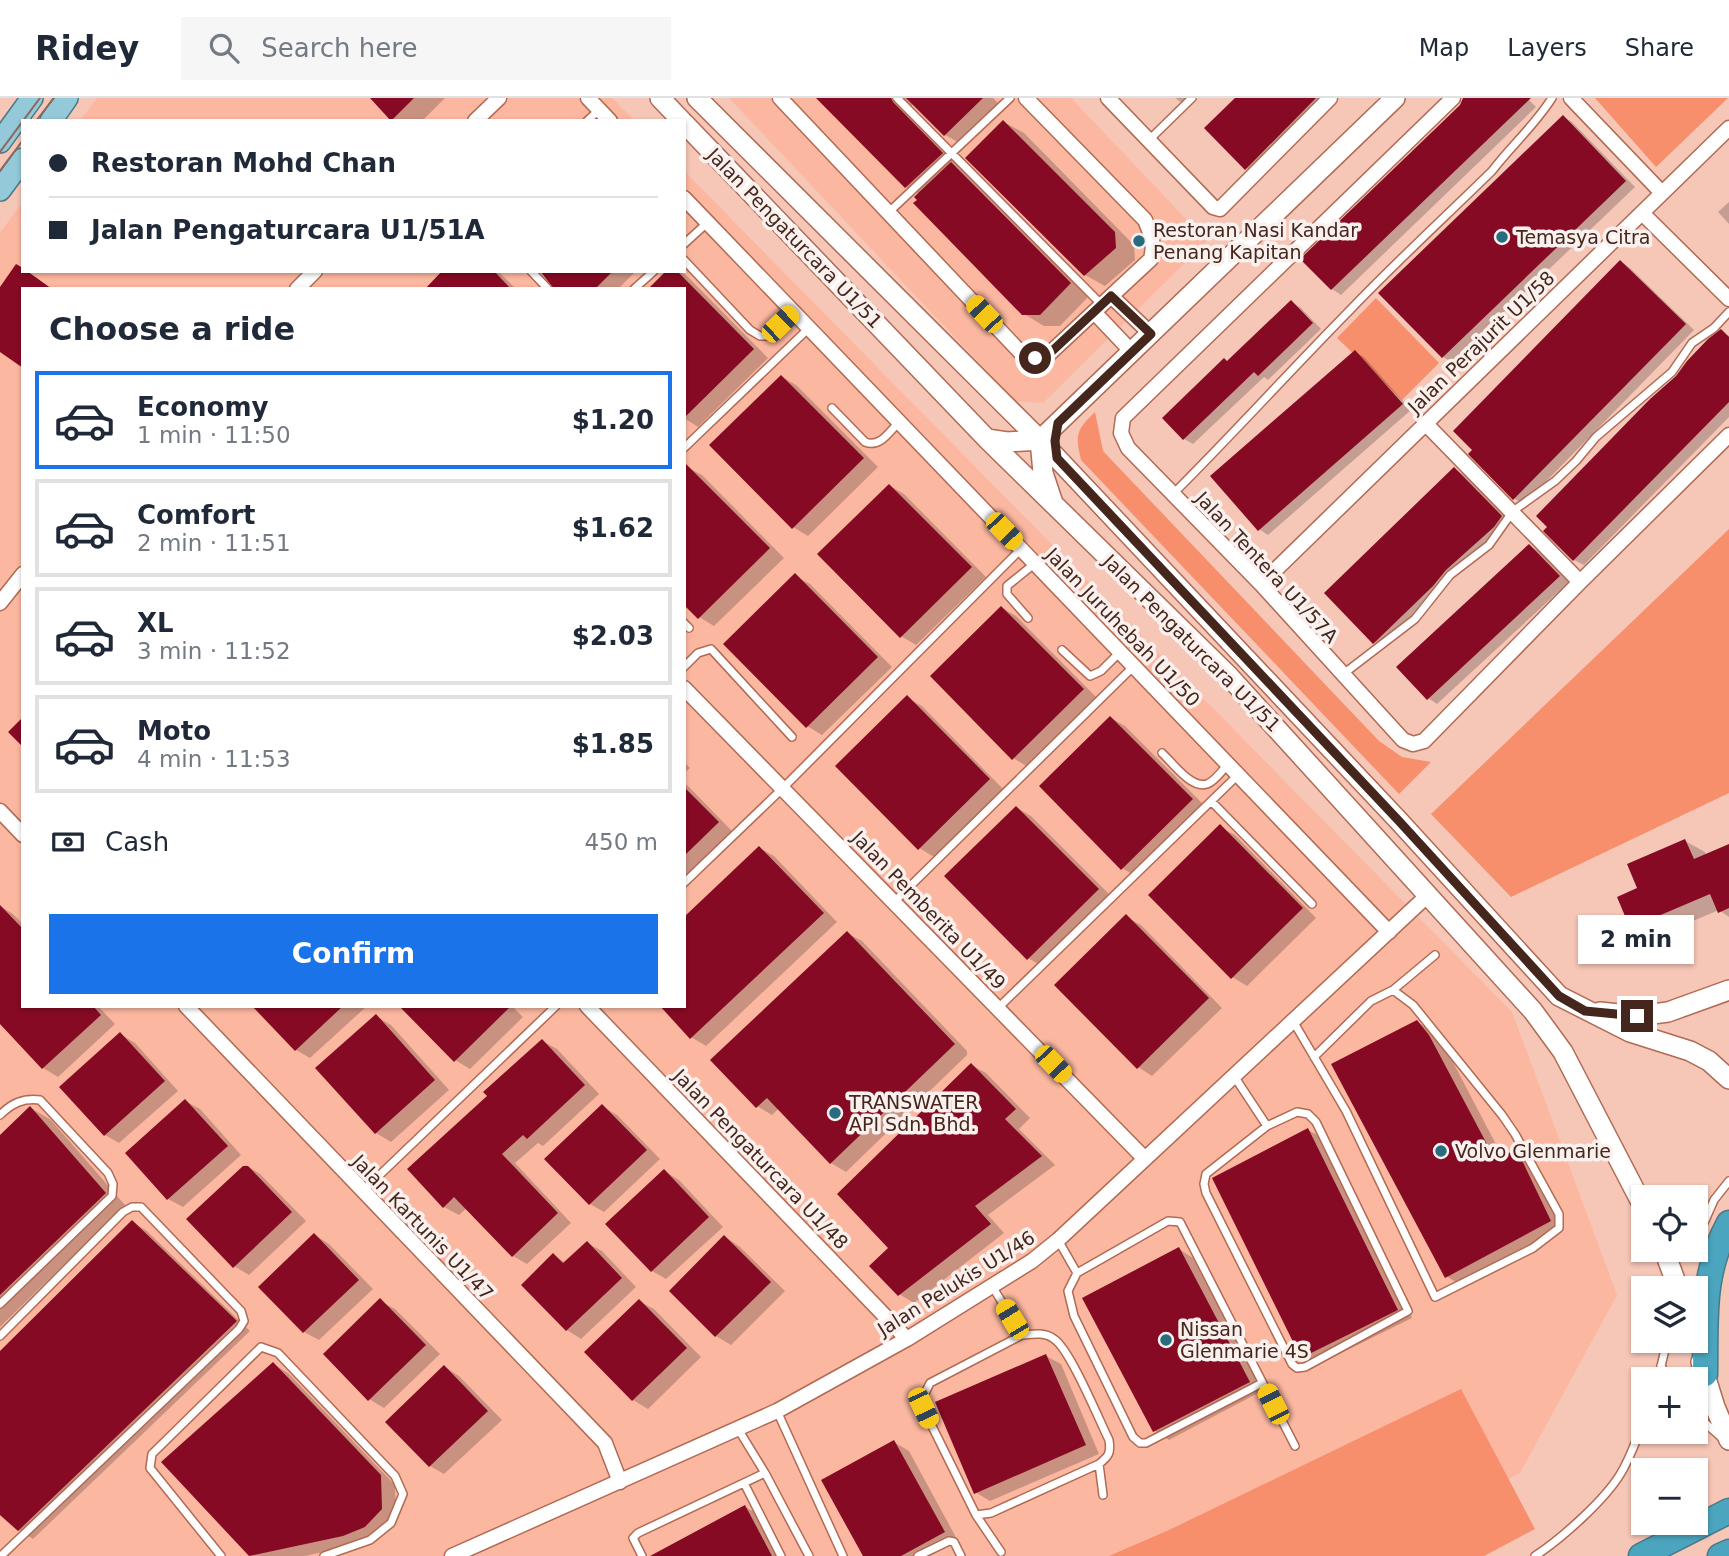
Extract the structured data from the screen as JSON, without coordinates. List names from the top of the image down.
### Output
{
  "streets": {
    "main road": ["Jalan Pengaturcara U1/51"],
    "street": [
      "Jalan Perajurit U1/58",
      "Jalan Tentera U1/57A",
      "Jalan Juruhebah U1/50",
      "Jalan Pemberita U1/49",
      "Jalan Pengaturcara U1/48",
      "Jalan Kartunis U1/47",
      "Jalan Pelukis U1/46"
    ]
  },
  "crossings": [
    ["Jalan Pengaturcara U1/51", "Jalan Pelukis U1/46"],
    ["Jalan Perajurit U1/58", "Jalan Tentera U1/57A"],
    ["Jalan Juruhebah U1/50", "Jalan Pelukis U1/46"],
    ["Jalan Pemberita U1/49", "Jalan Pelukis U1/46"],
    ["Jalan Pengaturcara U1/48", "Jalan Pelukis U1/46"],
    ["Jalan Kartunis U1/47", "Jalan Pelukis U1/46"]
  ],
  "places": [
    "Temasya Citra",
    "Restoran Nasi Kandar Penang Kapitan",
    "TRANSWATER API Sdn. Bhd.",
    "Volvo Glenmarie",
    "Nissan Glenmarie 4S"
  ],
  "page": {
    "header": "Ridey",
    "search": "Search here",
    "nav": ["Map", "Layers", "Share"],
    "banner": ["Restoran Mohd Chan", "Jalan Pengaturcara U1/51A"],
    "heading": "Choose a ride",
    "list": [
      {
        "name": "Economy",
        "note": "1 min · 11:50",
        "value": "$1.20"
      },
      {
        "name": "Comfort",
        "note": "2 min · 11:51",
        "value": "$1.62"
      },
      {
        "name": "XL",
        "note": "3 min · 11:52",
        "value": "$2.03"
      },
      {
        "name": "Moto",
        "note": "4 min · 11:53",
        "value": "$1.85"
      }
    ],
    "pay": ["Cash", "450 m"],
    "buttons": "Confirm",
    "bubble": "2 min",
    "map_buttons": ["+", "−"]
  }
}
